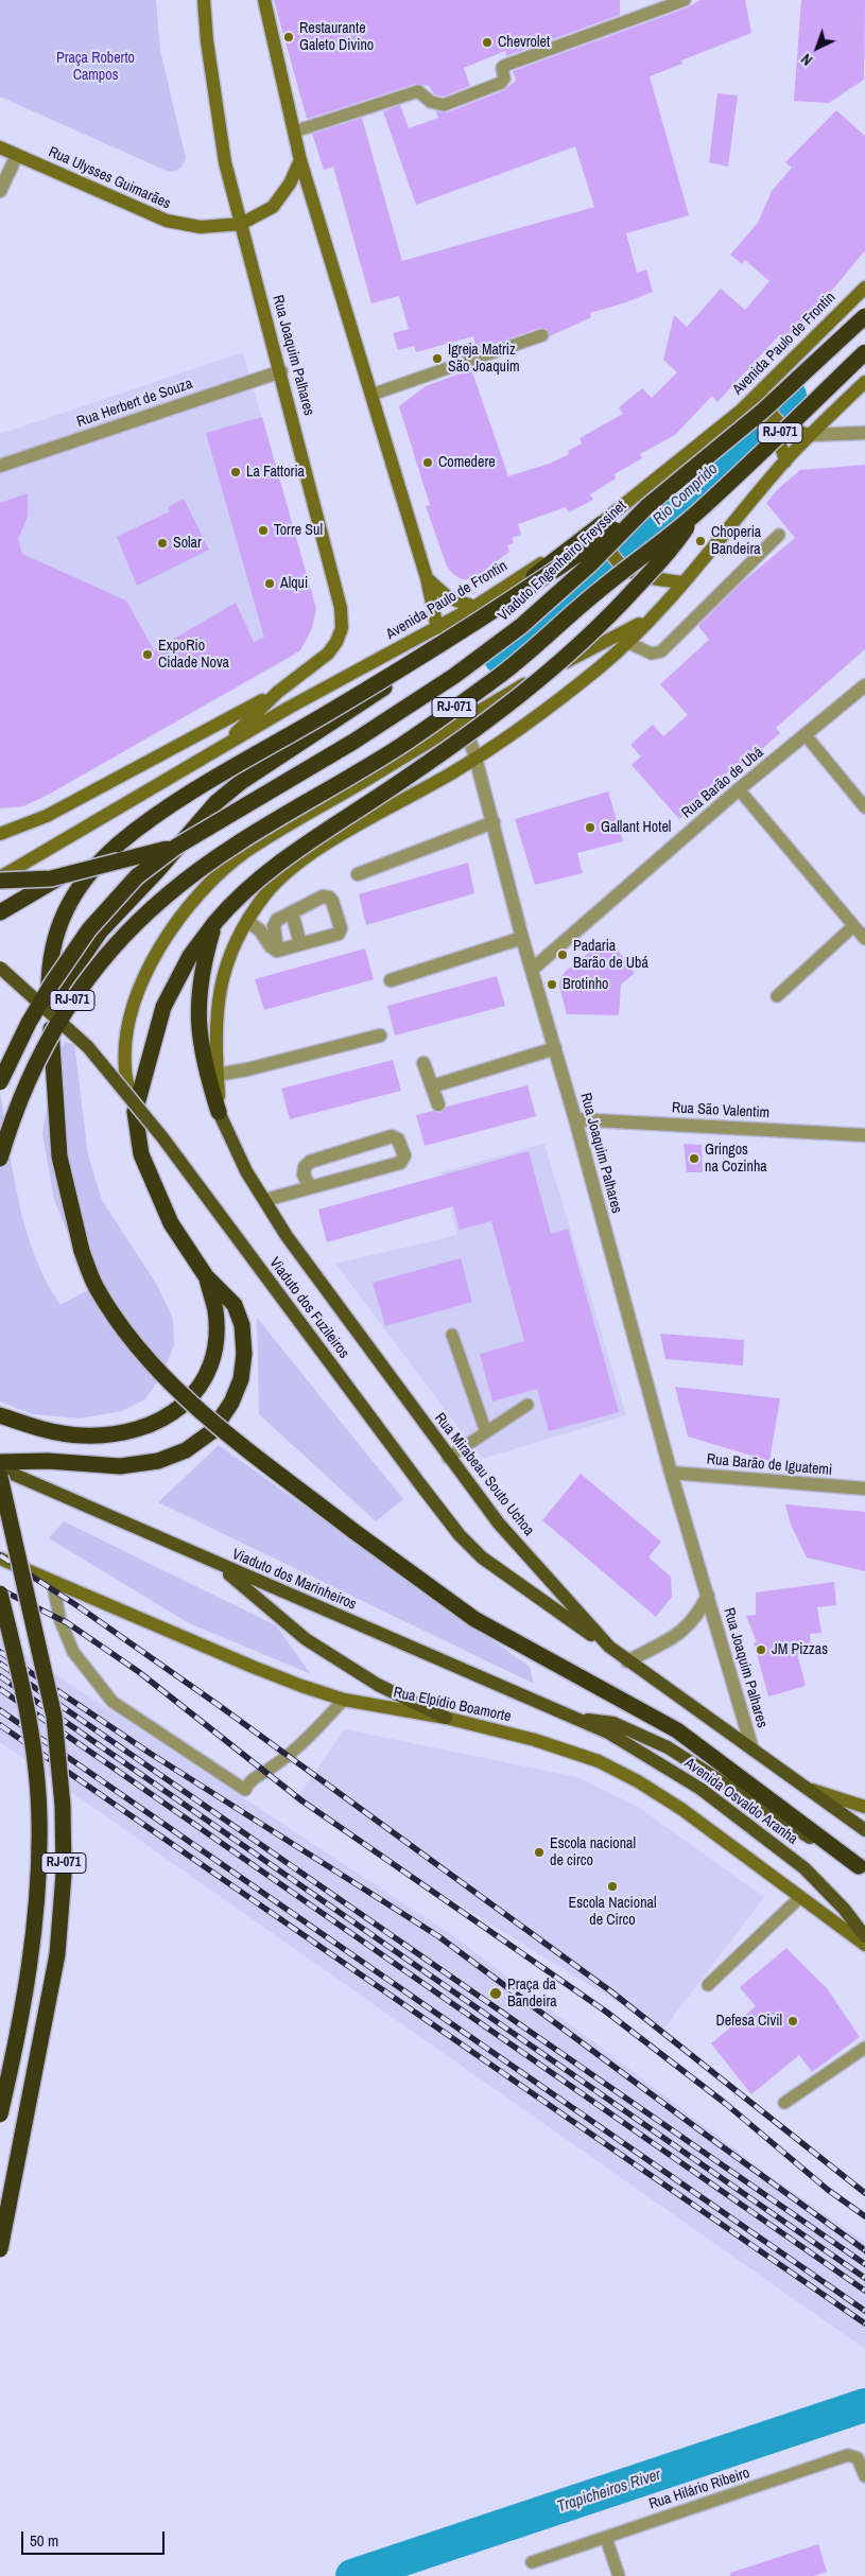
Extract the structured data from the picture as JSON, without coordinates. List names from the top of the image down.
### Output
{
  "streets": {
    "highway": ["RJ-071", "Viaduto Engenheiro Freyssinet"],
    "main road": [
      "Rua Ulysses Guimarães",
      "Avenida Paulo de Frontin",
      "Rua Joaquim Palhares",
      "Viaduto dos Fuzileiros",
      "Rua Mirabeau Souto Uchoa",
      "Viaduto dos Marinheiros",
      "Rua Elpídio Boamorte",
      "Avenida Osvaldo Aranha"
    ],
    "street": [
      "Rua Herbert de Souza",
      "Rua Barão de Ubá",
      "Rua São Valentim",
      "Rua Barão de Iguatemi"
    ],
    "lane": ["Rua Hilário Ribeiro"]
  },
  "crossings": [
    ["Rua Ulysses Guimarães", "Rua Joaquim Palhares"],
    ["Rua Joaquim Palhares", "Rua Herbert de Souza"],
    ["Rua Joaquim Palhares", "Rua Barão de Ubá"],
    ["Rua Joaquim Palhares", "Rua São Valentim"],
    ["Rua Joaquim Palhares", "Rua Barão de Iguatemi"],
    ["Rua Joaquim Palhares", "Rua Mirabeau Souto Uchoa"],
    ["RJ-071", "Viaduto Engenheiro Freyssinet"],
    ["Viaduto dos Fuzileiros", "Rua Mirabeau Souto Uchoa"],
    ["Viaduto dos Marinheiros", "Avenida Osvaldo Aranha"]
  ],
  "water": ["Rio Comprido", "Trapicheiros River"],
  "parks": ["Praça Roberto Campos"],
  "places": [
    "Restaurante Galeto Divino",
    "Chevrolet",
    "Igreja Matriz São Joaquim",
    "Comedere",
    "La Fattoria",
    "Torre Sul",
    "Choperia Bandeira",
    "Solar",
    "Alqui",
    "ExpoRio Cidade Nova",
    "Gallant Hotel",
    "Padaria Barão de Ubá",
    "Brotinho",
    "Gringos na Cozinha",
    "JM Pizzas",
    "Escola nacional de circo",
    "Escola Nacional de Circo",
    "Praça da Bandeira",
    "Defesa Civil"
  ],
  "scale_bar": "50 m",
  "north": "bottom left"
}
